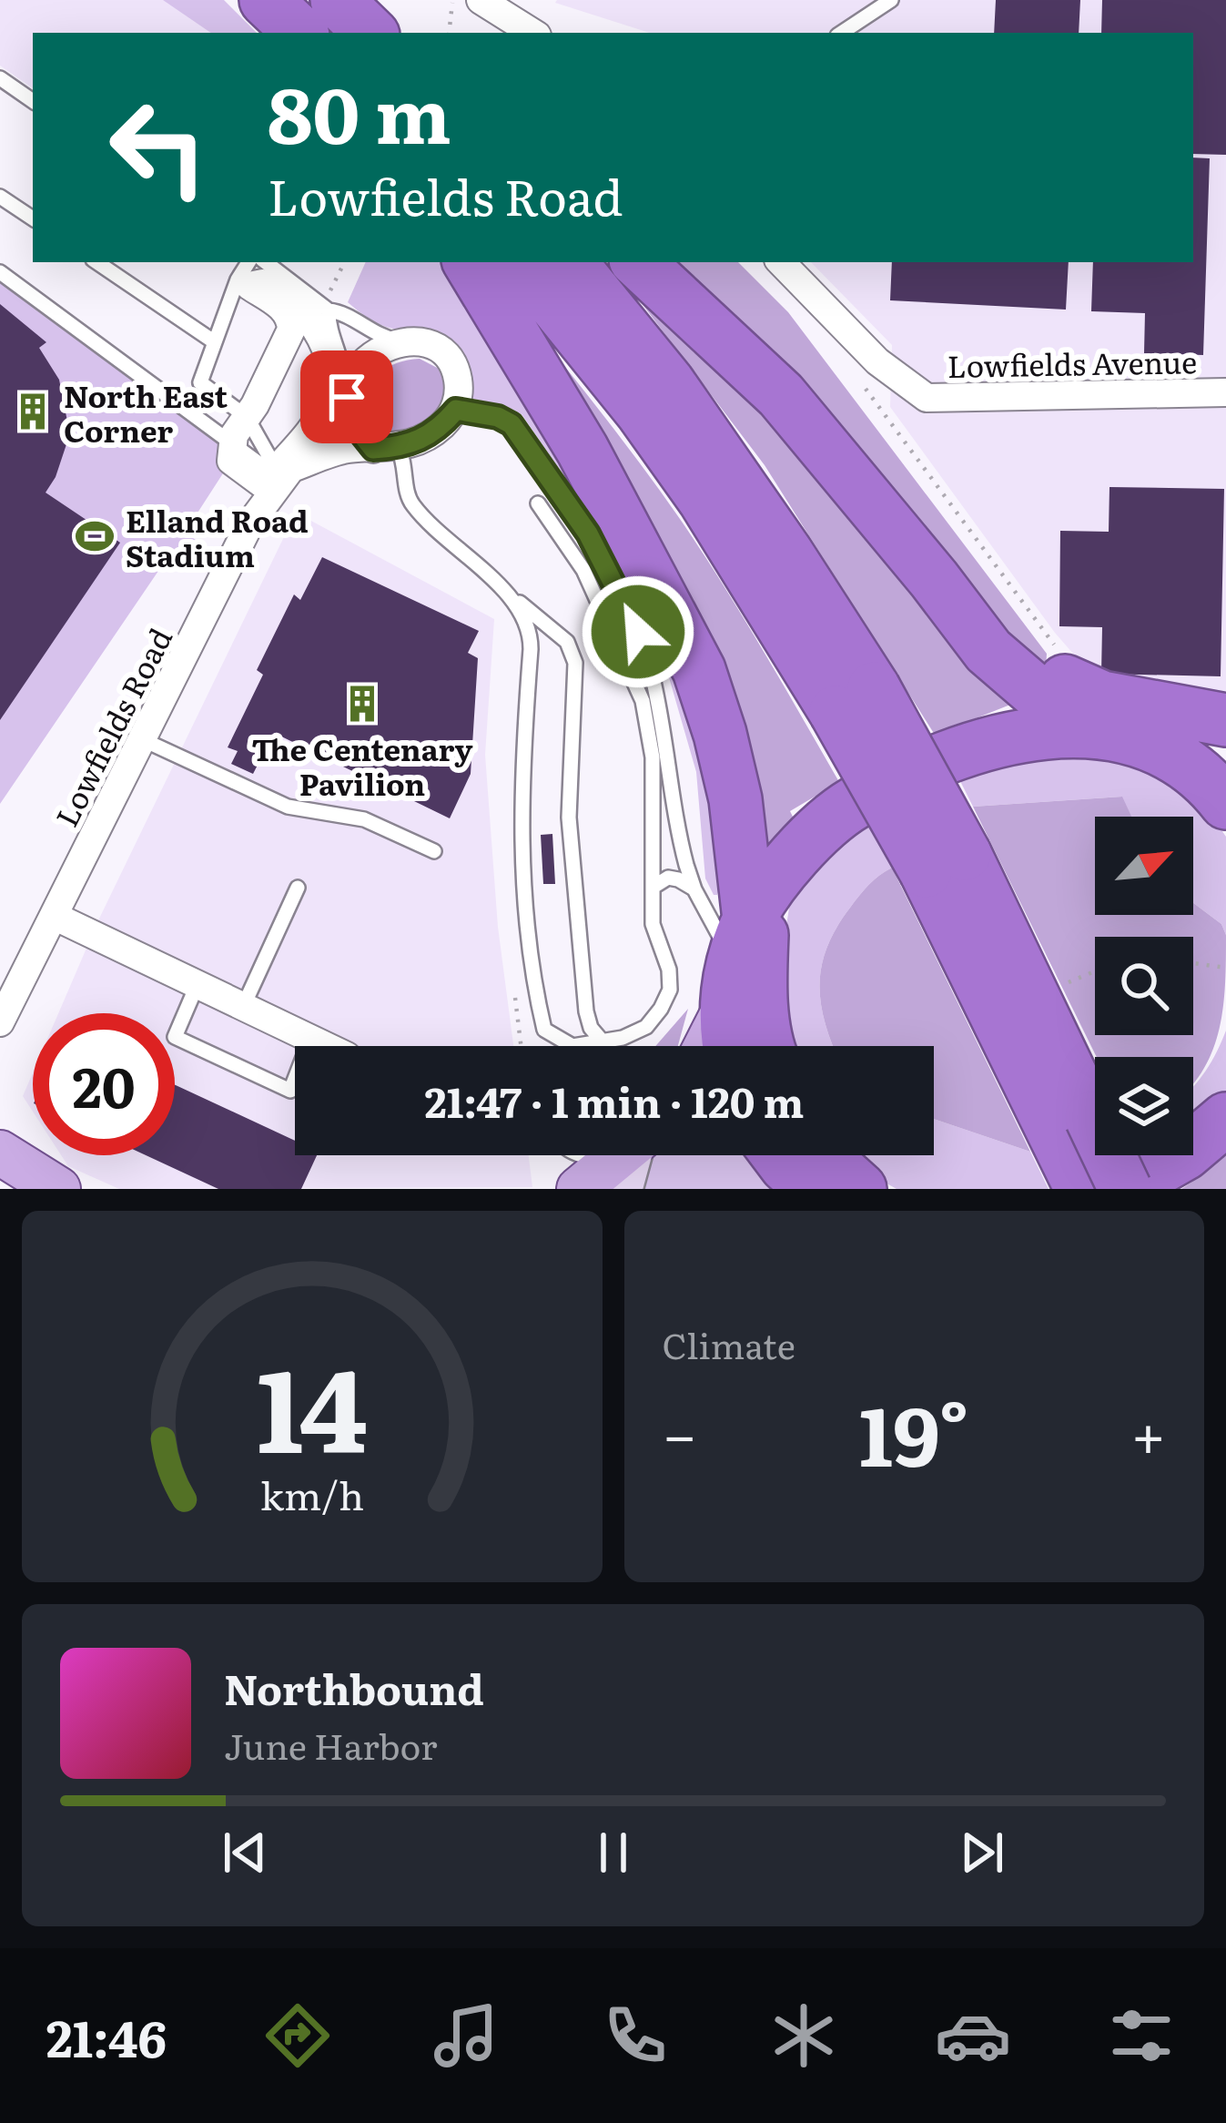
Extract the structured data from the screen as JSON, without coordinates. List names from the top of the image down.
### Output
{
  "streets": {
    "street": ["Lowfields Avenue", "Lowfields Road"]
  },
  "places": {
    "building": ["North East Corner", "The Centenary Pavilion"],
    "sports": ["Elland Road Stadium"]
  },
  "north": "top right",
  "page": {
    "turn": ["80 m", "Lowfields Road"],
    "limit": "20",
    "trip": "21:47 · 1 min · 120 m",
    "tile": "Climate",
    "heat": ["−", "19°", "+"],
    "song": ["Northbound", "June Harbor"],
    "tabs": "21:46",
    "gauge": ["14", "km/h"]
  }
}
